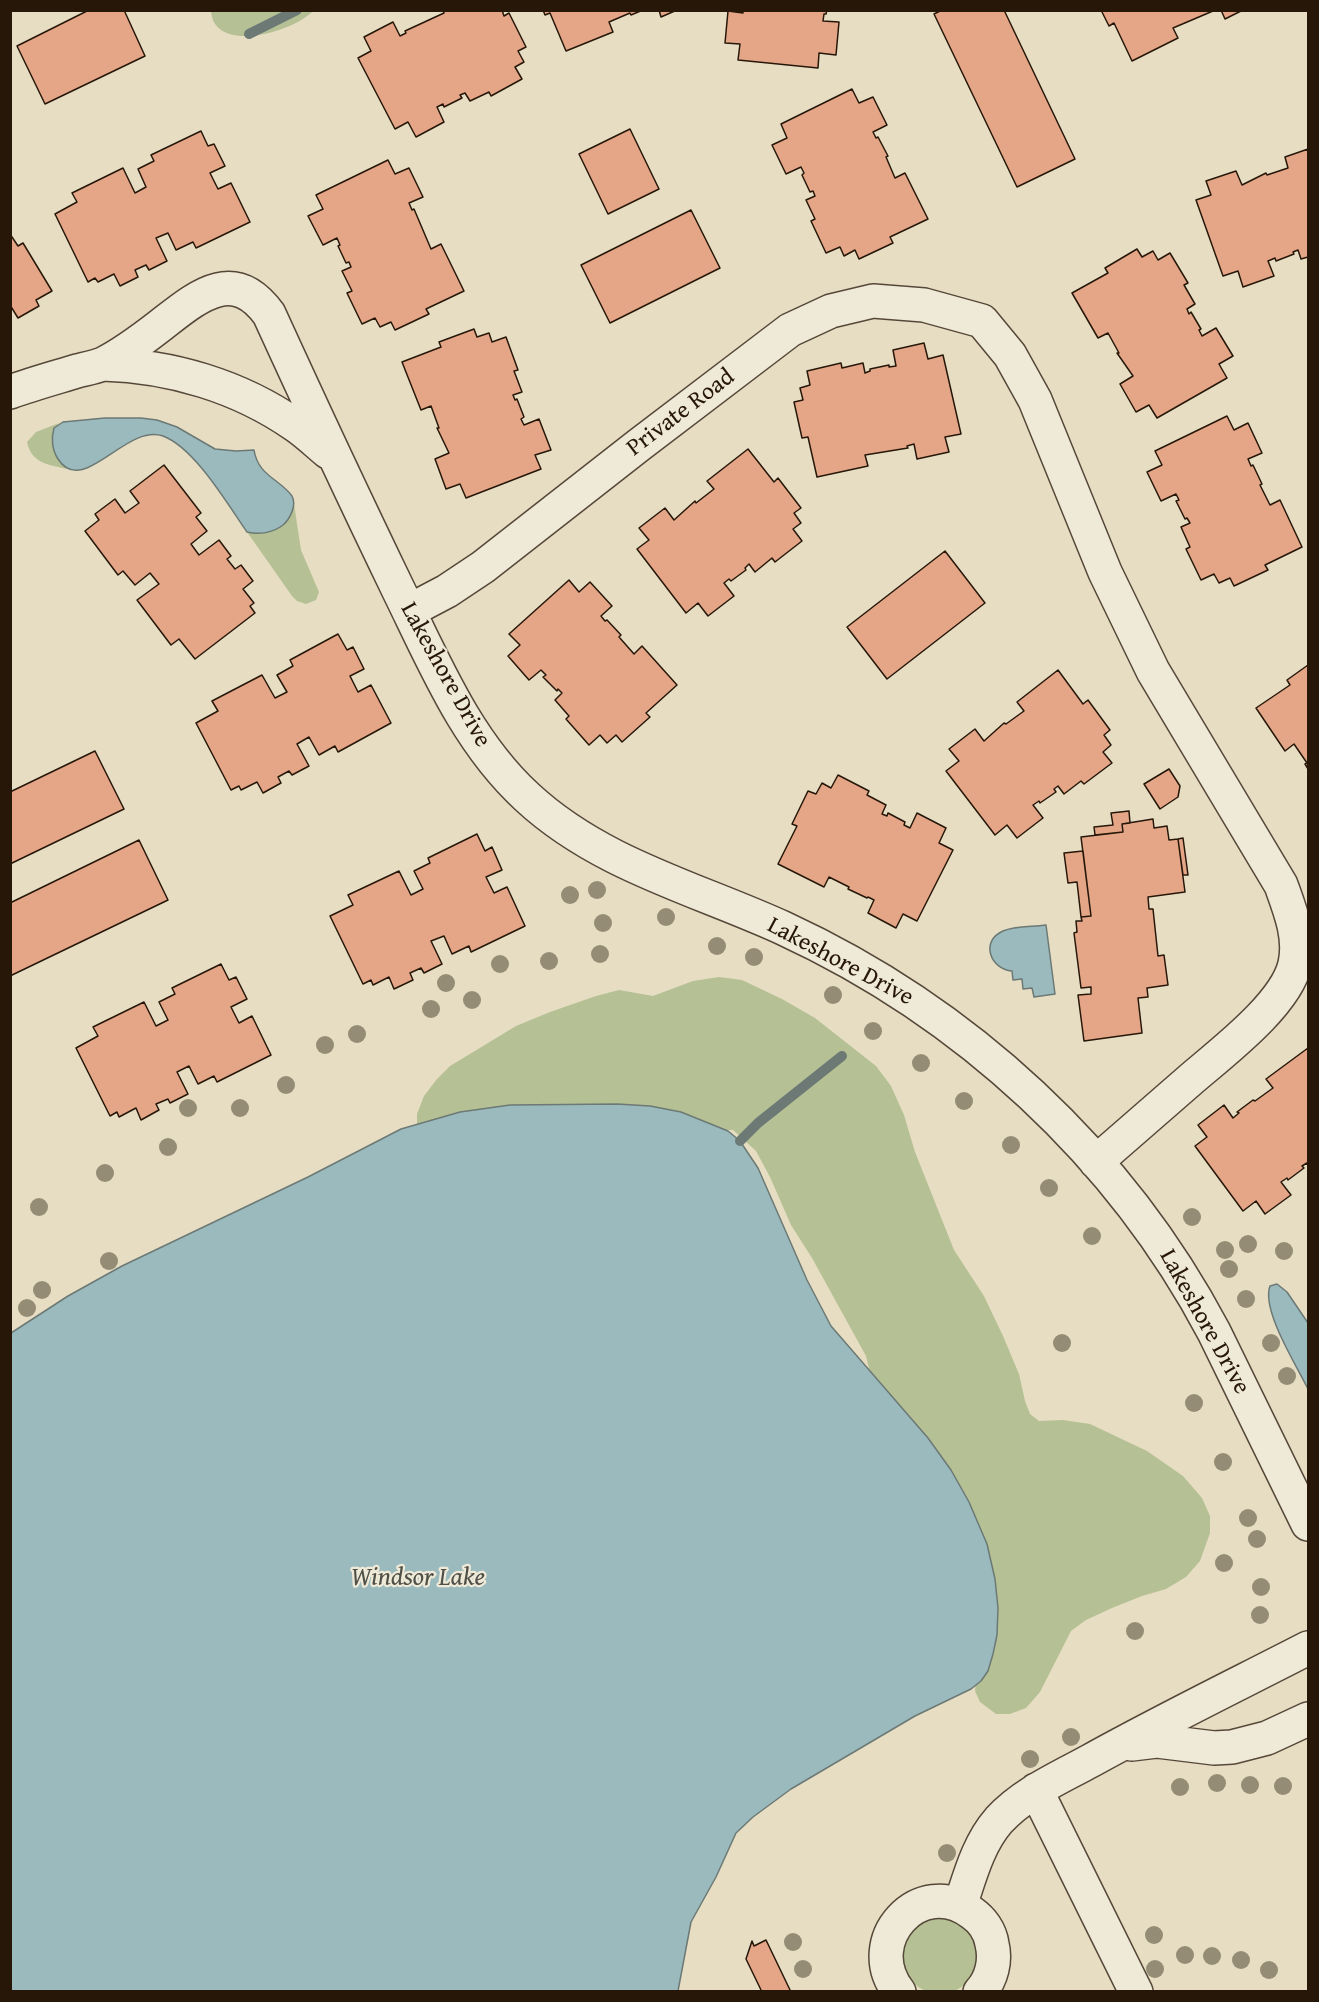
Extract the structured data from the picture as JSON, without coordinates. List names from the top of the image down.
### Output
{
  "streets": {
    "street": ["Private Road", "Lakeshore Drive"]
  },
  "crossings": [
    ["Private Road", "Lakeshore Drive"]
  ],
  "water": ["Windsor Lake"]
}
